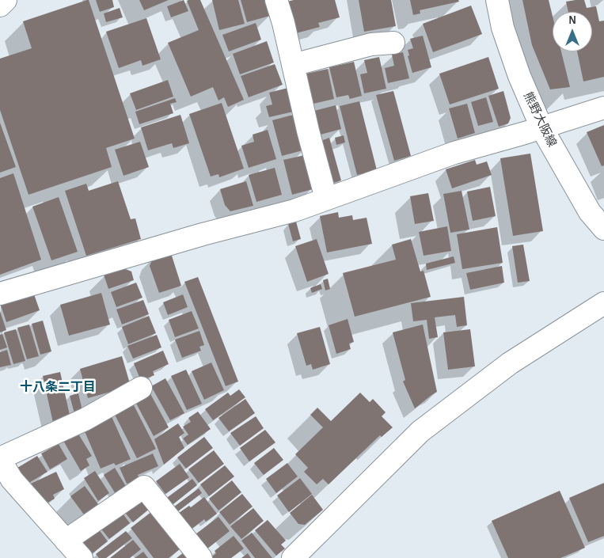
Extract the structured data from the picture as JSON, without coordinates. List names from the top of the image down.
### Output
{
  "streets": {
    "street": ["熊野大阪線"]
  },
  "districts": ["十八条二丁目"],
  "north": "top"
}
